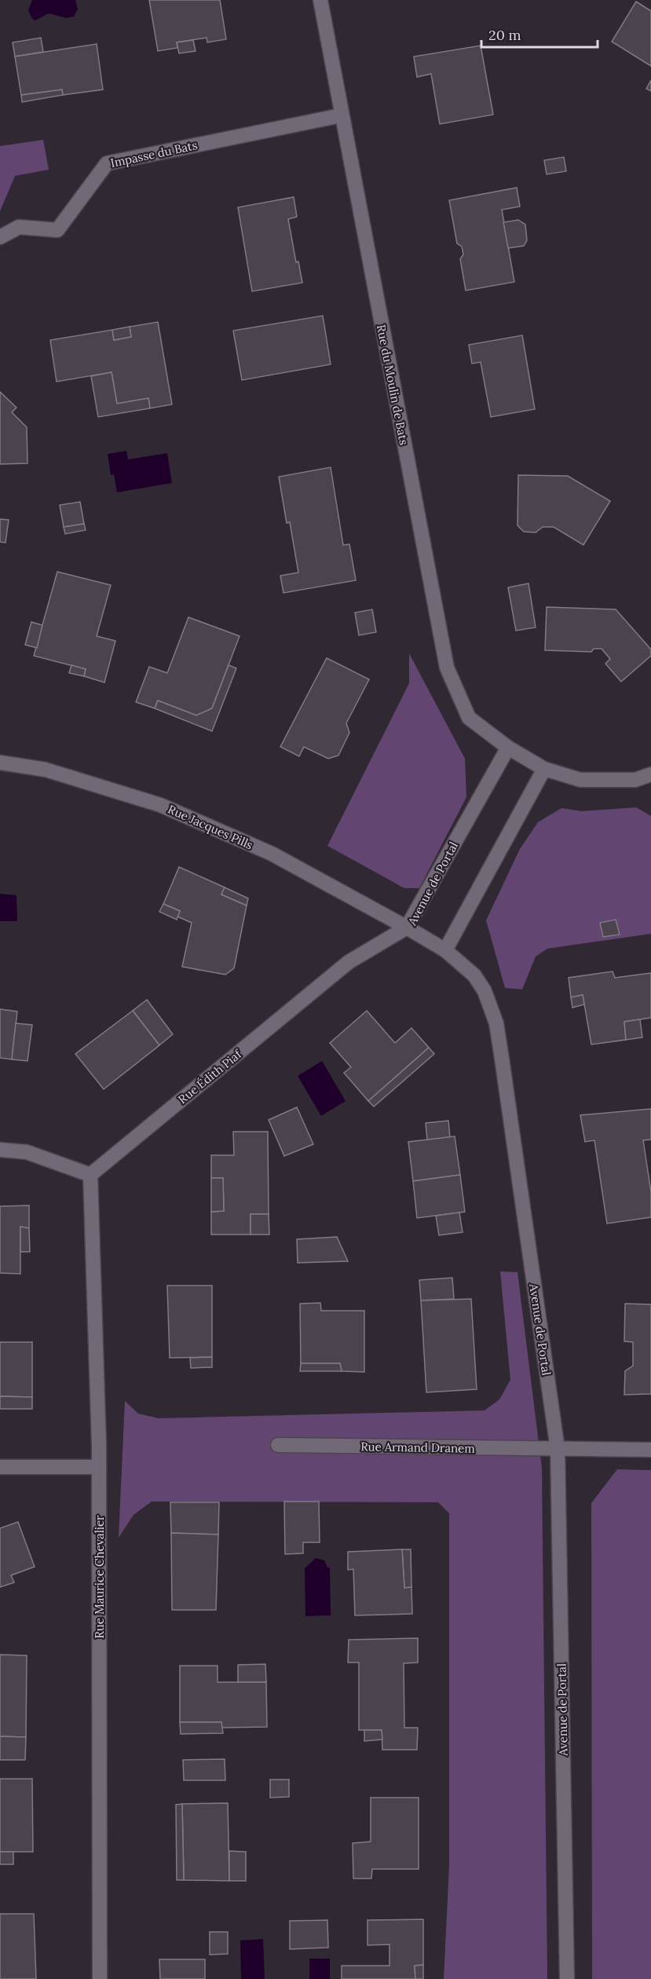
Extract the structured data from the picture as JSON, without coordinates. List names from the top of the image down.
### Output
{
  "streets": {
    "street": [
      "Impasse du Bats",
      "Rue du Moulin de Bats",
      "Rue Jacques Pills",
      "Avenue de Portal",
      "Rue Édith Piaf",
      "Rue Armand Dranem",
      "Rue Maurice Chevalier"
    ]
  },
  "crossings": [
    ["Impasse du Bats", "Rue du Moulin de Bats"],
    ["Rue du Moulin de Bats", "Avenue de Portal"],
    ["Rue Jacques Pills", "Avenue de Portal"],
    ["Rue Jacques Pills", "Rue Édith Piaf"],
    ["Avenue de Portal", "Rue Édith Piaf"],
    ["Avenue de Portal", "Rue Armand Dranem"],
    ["Rue Édith Piaf", "Rue Maurice Chevalier"]
  ],
  "scale_bar": "20 m"
}
